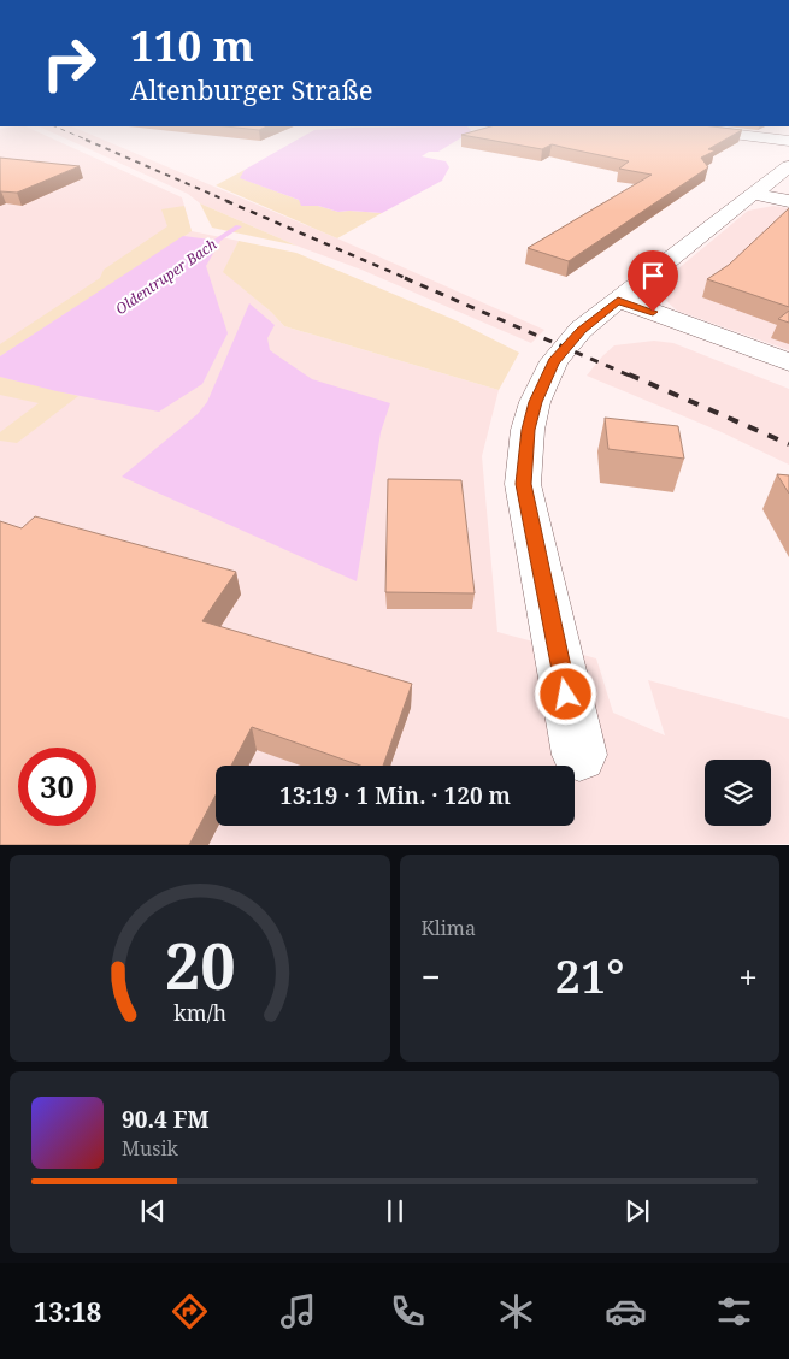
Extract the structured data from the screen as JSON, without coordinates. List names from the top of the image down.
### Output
{
  "water": ["Oldentruper Bach"],
  "page": {
    "turn": ["110 m", "Altenburger Straße"],
    "limit": "30",
    "trip": "13:19 · 1 Min. · 120 m",
    "tile": "Klima",
    "heat": ["−", "21°", "+"],
    "song": ["90.4 FM", "Musik"],
    "tabs": "13:18",
    "gauge": ["20", "km/h"]
  }
}
